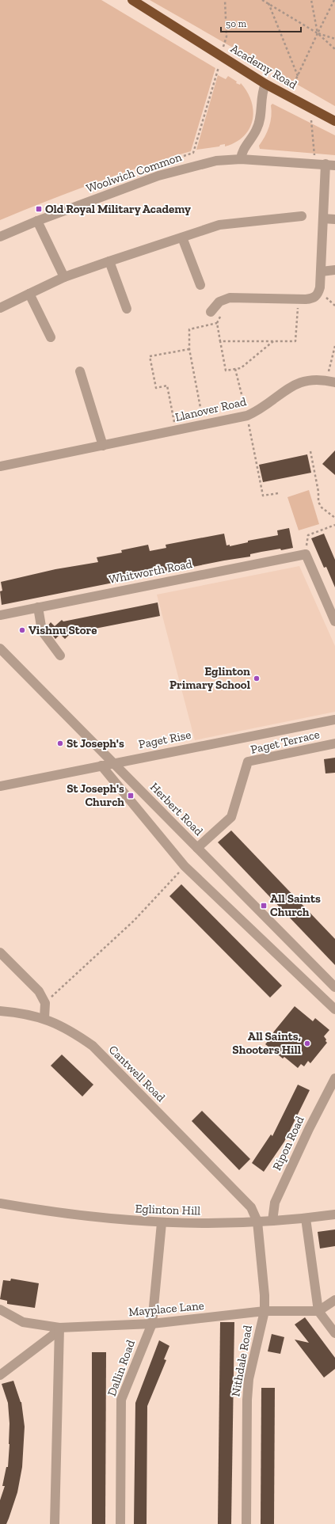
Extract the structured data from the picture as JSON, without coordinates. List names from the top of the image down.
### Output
{
  "streets": {
    "highway": ["Academy Road"],
    "street": [
      "Woolwich Common",
      "Llanover Road",
      "Whitworth Road",
      "Paget Rise",
      "Paget Terrace",
      "Herbert Road",
      "Cantwell Road",
      "Ripon Road",
      "Eglinton Hill",
      "Mayplace Lane",
      "Nithdale Road",
      "Dallin Road"
    ]
  },
  "crossings": [
    ["Paget Rise", "Herbert Road"],
    ["Paget Terrace", "Herbert Road"],
    ["Cantwell Road", "Eglinton Hill"],
    ["Cantwell Road", "Nithdale Road"],
    ["Ripon Road", "Eglinton Hill"],
    ["Eglinton Hill", "Nithdale Road"],
    ["Eglinton Hill", "Dallin Road"],
    ["Mayplace Lane", "Nithdale Road"],
    ["Mayplace Lane", "Dallin Road"]
  ],
  "places": {
    "transit": ["Old Royal Military Academy", "St Joseph's Church", "All Saints Church"],
    "other": [
      "Vishnu Store",
      "Eglinton Primary School",
      "St Joseph's",
      "All Saints, Shooters Hill"
    ]
  },
  "scale_bar": "50 m"
}
